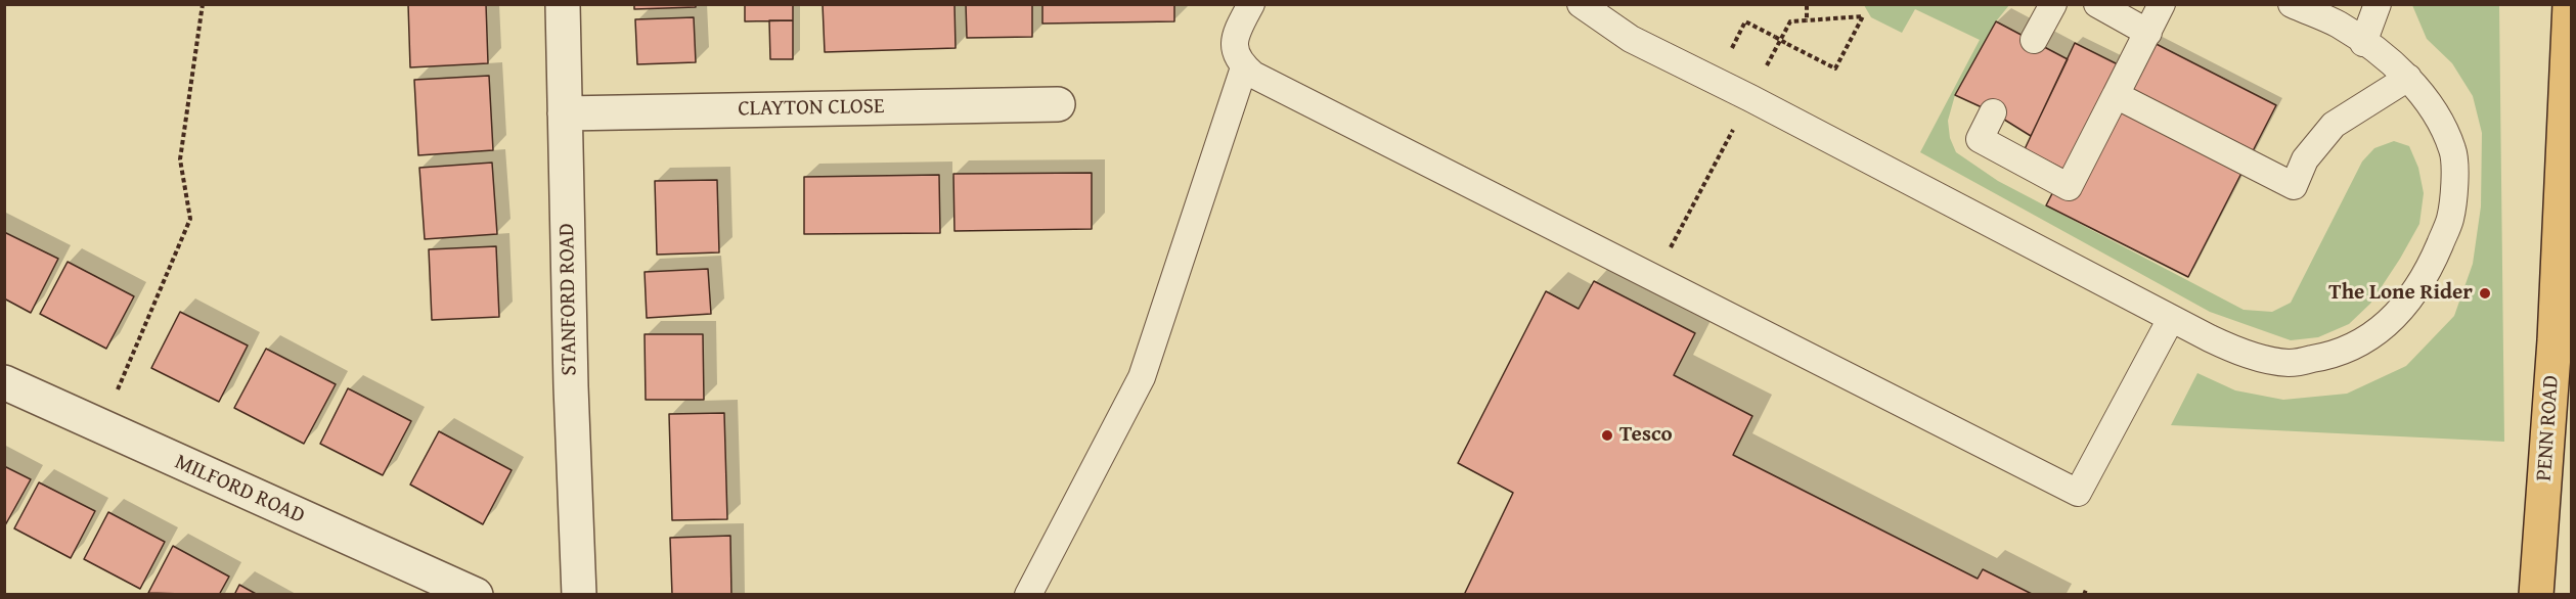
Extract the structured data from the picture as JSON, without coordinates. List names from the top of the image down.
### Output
{
  "streets": {
    "highway": ["PENN ROAD"],
    "street": ["CLAYTON CLOSE", "STANFORD ROAD", "MILFORD ROAD"]
  },
  "crossings": [
    ["CLAYTON CLOSE", "STANFORD ROAD"]
  ],
  "places": ["The Lone Rider", "Tesco"]
}
